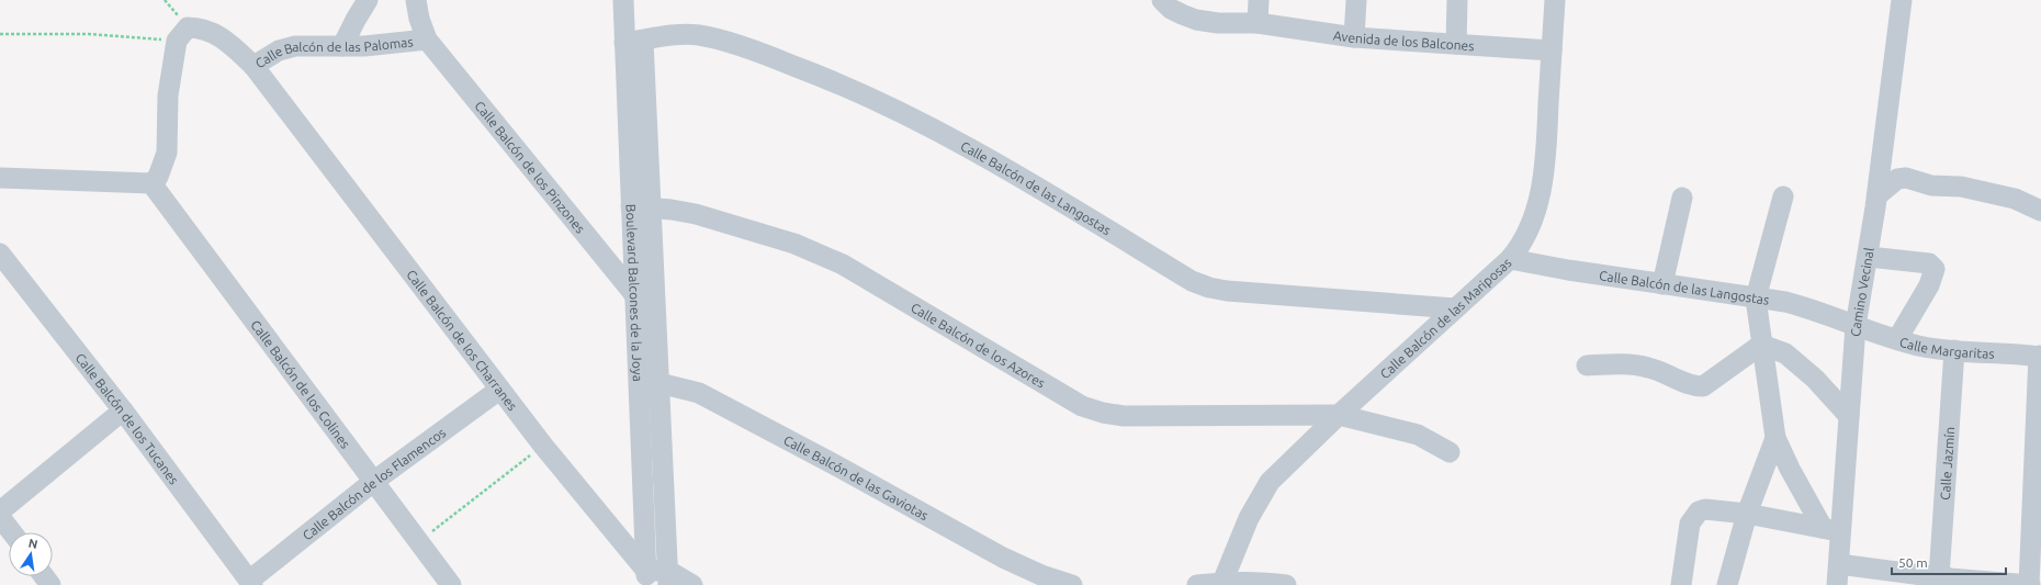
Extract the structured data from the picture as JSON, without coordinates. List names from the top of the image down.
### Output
{
  "streets": {
    "street": [
      "Avenida de los Balcones",
      "Calle Balcón de las Palomas",
      "Calle Balcón de los Pinzones",
      "Calle Balcón de las Langostas",
      "Camino Vecinal",
      "Boulevard Balcones de la Joya",
      "Calle Balcón de las Mariposas",
      "Calle Balcón de los Charranes",
      "Calle Balcón de los Azores",
      "Calle Margaritas",
      "Calle Balcón de los Colines",
      "Calle Balcón de los Tucanes",
      "Calle Jazmín",
      "Calle Balcón de las Gaviotas",
      "Calle Balcón de los Flamencos"
    ]
  },
  "crossings": [
    ["Avenida de los Balcones", "Calle Balcón de las Mariposas"],
    ["Calle Balcón de las Palomas", "Calle Balcón de los Pinzones"],
    ["Calle Balcón de las Palomas", "Calle Balcón de los Charranes"],
    ["Calle Balcón de los Pinzones", "Boulevard Balcones de la Joya"],
    ["Calle Balcón de las Langostas", "Camino Vecinal"],
    ["Calle Balcón de las Langostas", "Boulevard Balcones de la Joya"],
    ["Calle Balcón de las Langostas", "Calle Balcón de las Mariposas"],
    ["Calle Balcón de las Langostas", "Calle Margaritas"],
    ["Camino Vecinal", "Calle Margaritas"],
    ["Boulevard Balcones de la Joya", "Calle Balcón de los Charranes"],
    ["Boulevard Balcones de la Joya", "Calle Balcón de los Azores"],
    ["Boulevard Balcones de la Joya", "Calle Balcón de las Gaviotas"],
    ["Calle Balcón de las Mariposas", "Calle Balcón de los Azores"],
    ["Calle Balcón de los Charranes", "Calle Balcón de los Flamencos"],
    ["Calle Margaritas", "Calle Jazmín"],
    ["Calle Balcón de los Colines", "Calle Balcón de los Flamencos"],
    ["Calle Balcón de los Tucanes", "Calle Balcón de los Flamencos"]
  ],
  "scale_bar": "50 m",
  "north": "top"
}
